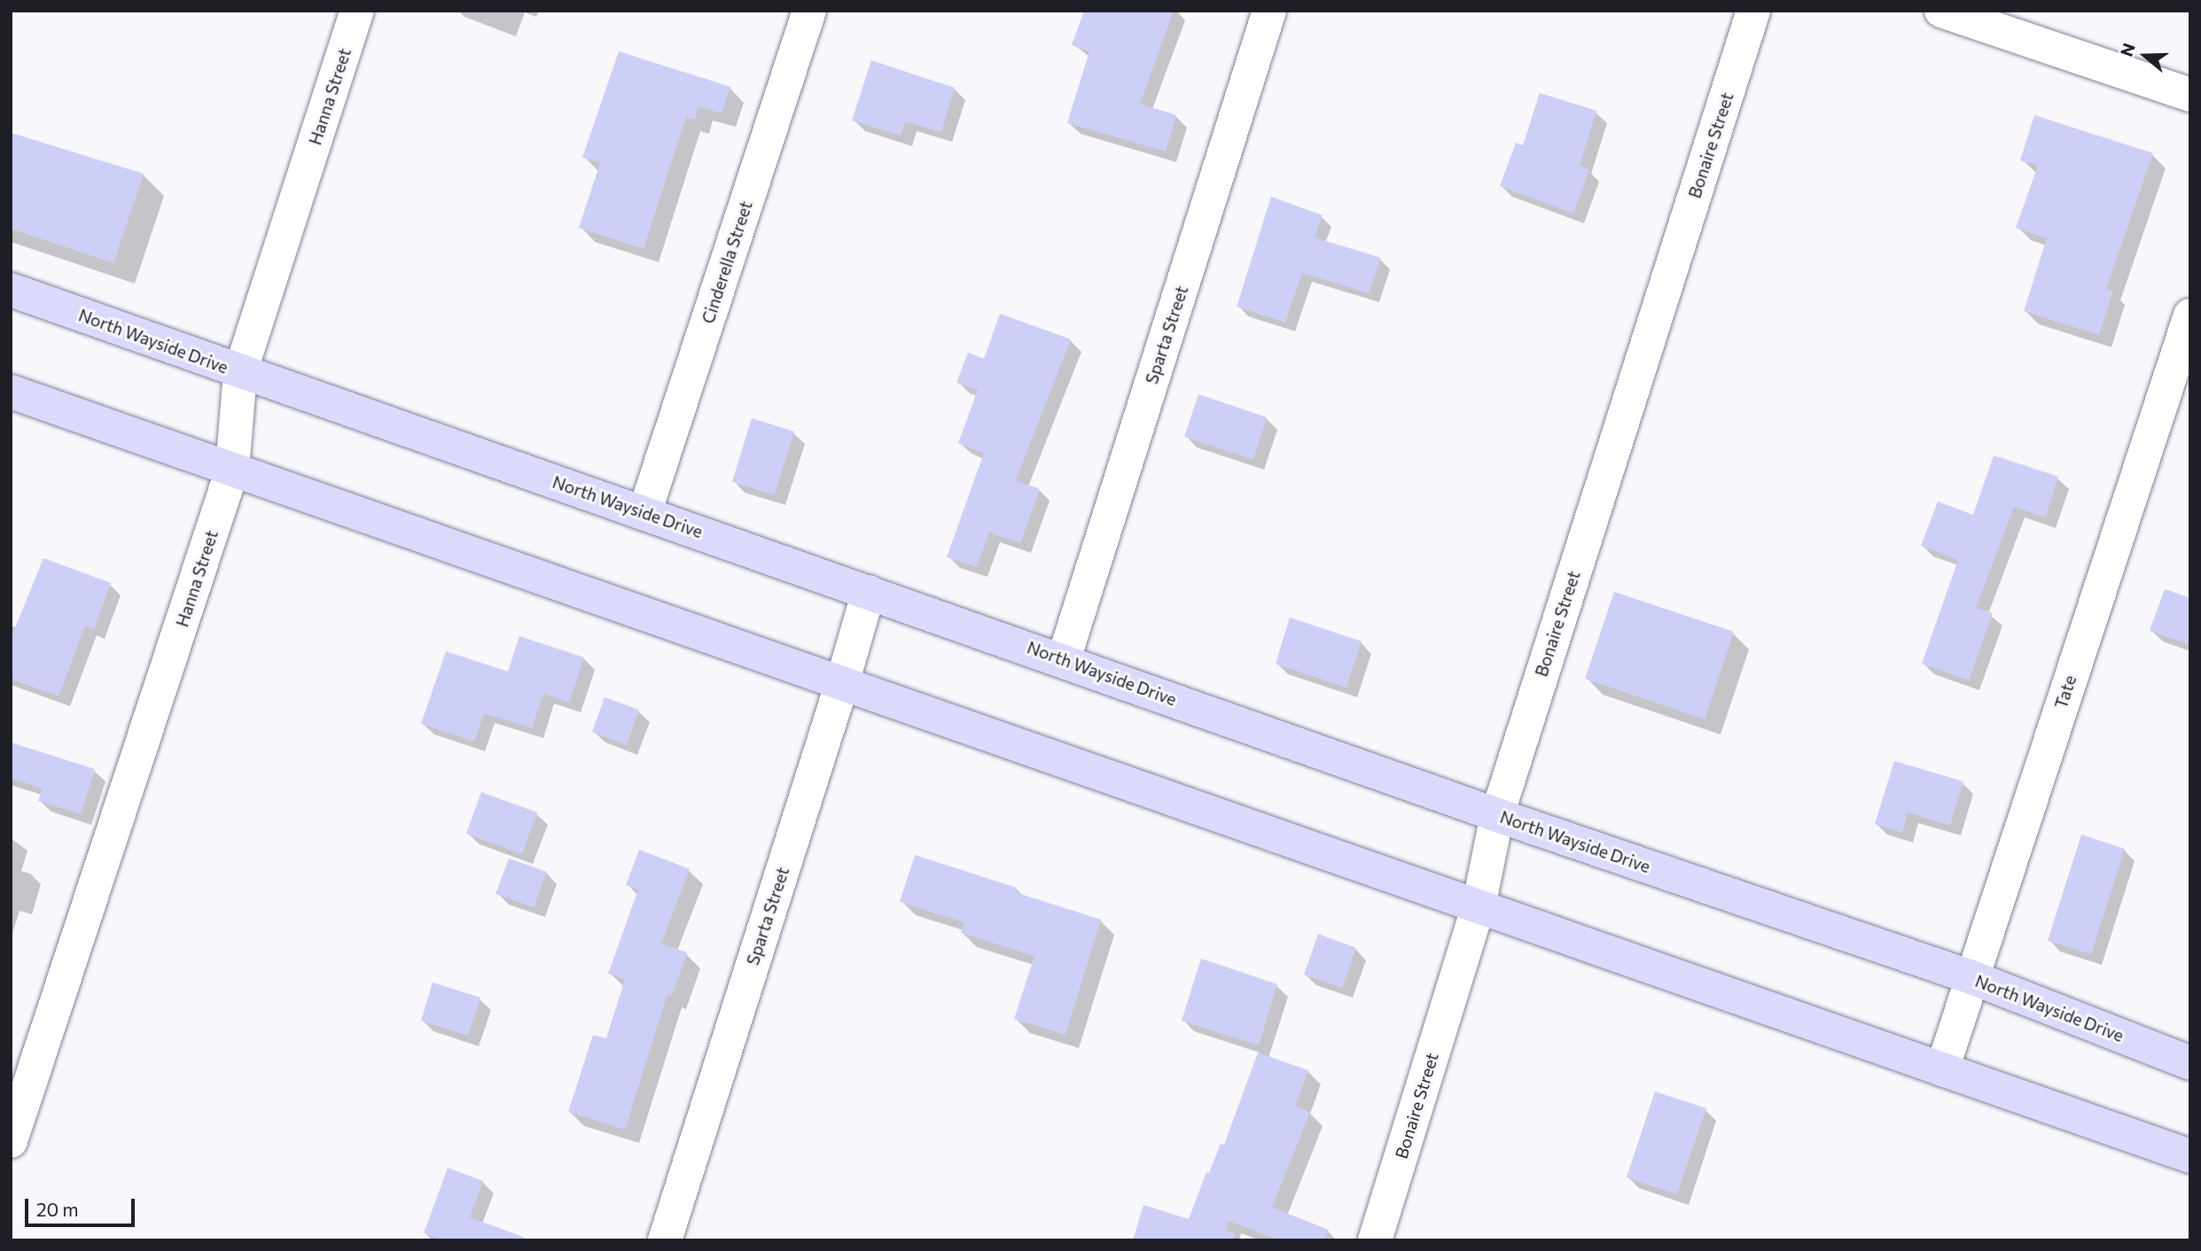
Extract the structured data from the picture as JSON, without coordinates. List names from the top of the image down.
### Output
{
  "streets": {
    "main road": ["North Wayside Drive"],
    "street": [
      "Hanna Street",
      "Bonaire Street",
      "Cinderella Street",
      "Sparta Street",
      "Tate"
    ]
  },
  "crossings": [
    ["Hanna Street", "North Wayside Drive"],
    ["Bonaire Street", "North Wayside Drive"],
    ["Cinderella Street", "North Wayside Drive"],
    ["Sparta Street", "North Wayside Drive"],
    ["North Wayside Drive", "Tate"]
  ],
  "scale_bar": "20 m",
  "north": "left"
}
